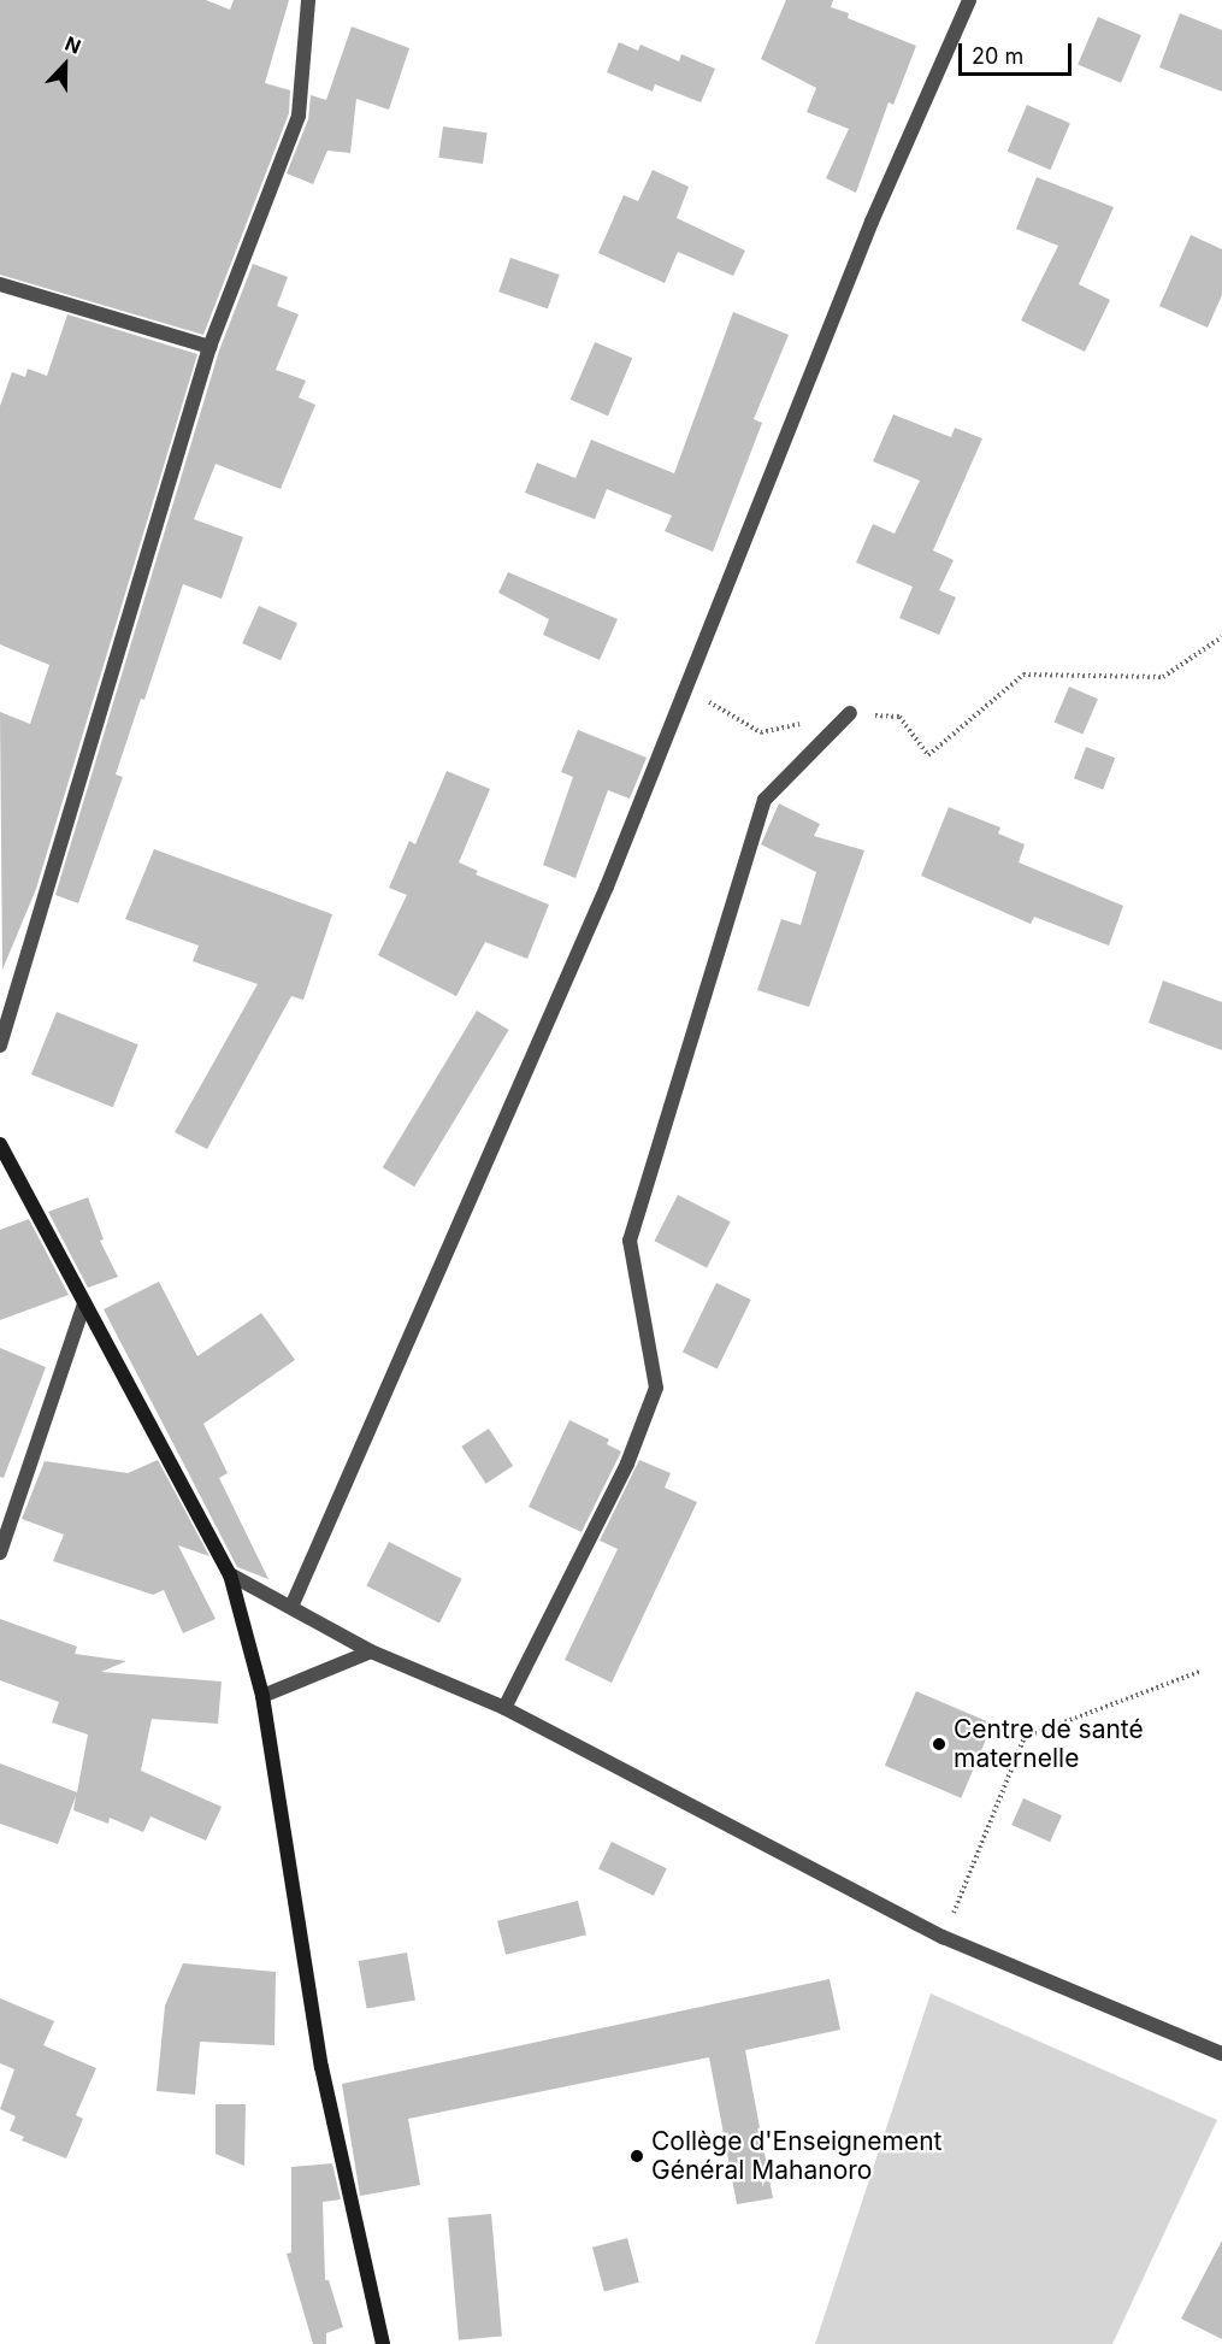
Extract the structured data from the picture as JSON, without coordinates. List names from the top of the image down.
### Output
{
  "places": ["Centre de santé maternelle", "Collège d'Enseignement Général Mahanoro"],
  "scale_bar": "20 m",
  "north": "top"
}
